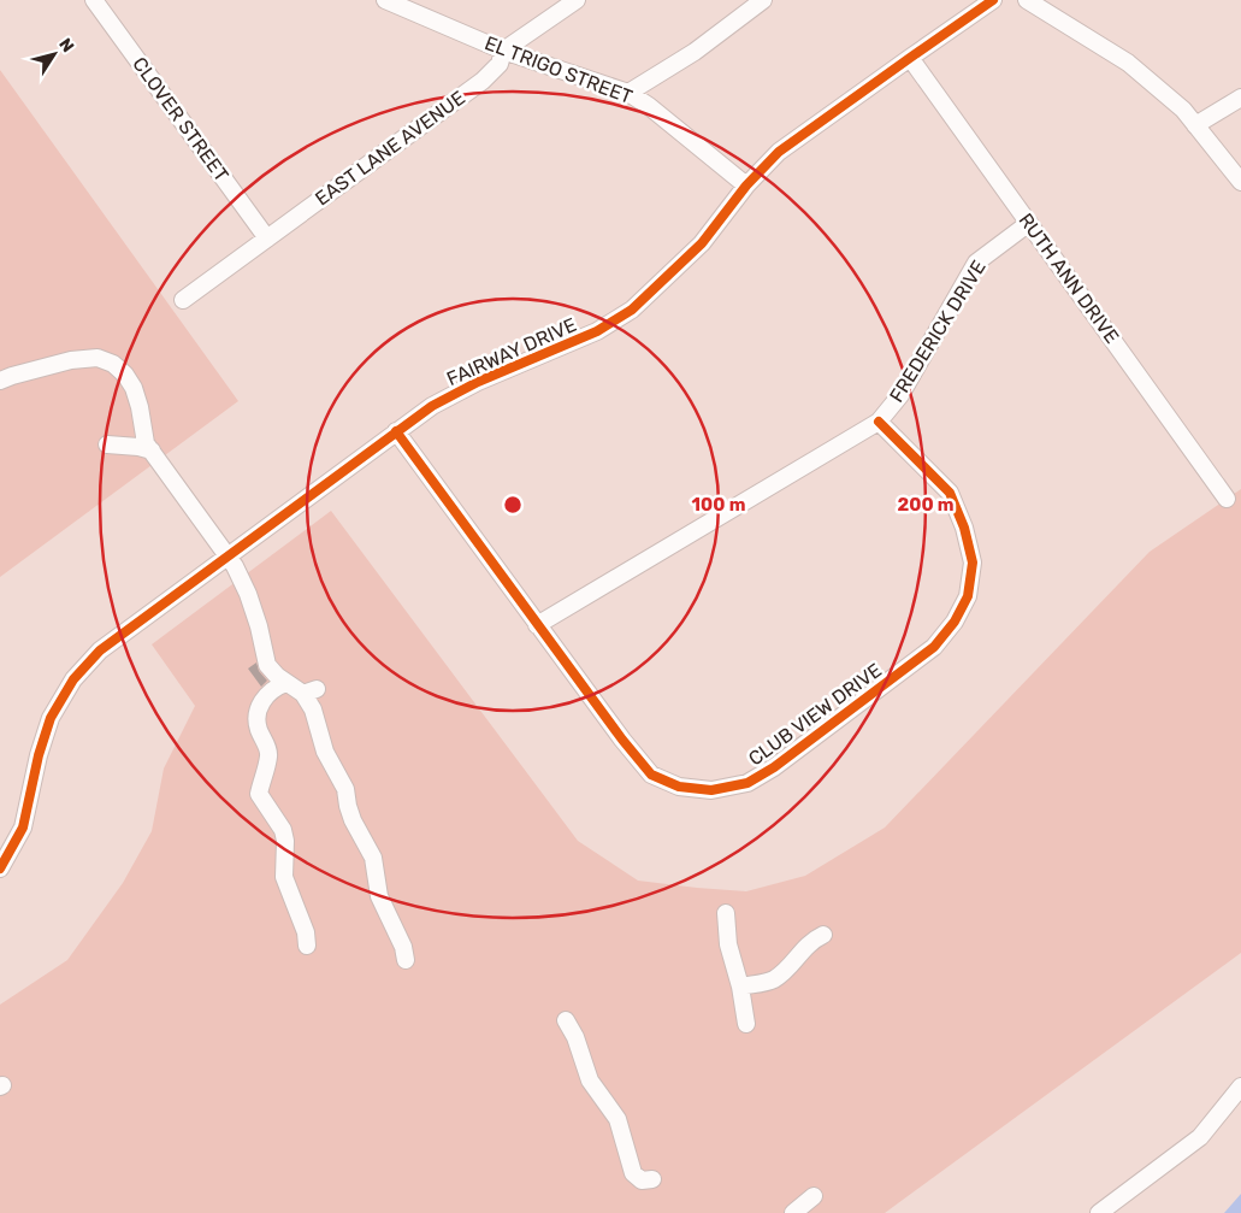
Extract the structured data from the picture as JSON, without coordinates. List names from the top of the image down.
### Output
{
  "streets": {
    "street": [
      "EL TRIGO STREET",
      "CLOVER STREET",
      "EAST LANE AVENUE",
      "RUTH ANN DRIVE",
      "FREDERICK DRIVE",
      "FAIRWAY DRIVE",
      "CLUB VIEW DRIVE"
    ]
  },
  "crossings": [
    ["EL TRIGO STREET", "EAST LANE AVENUE"],
    ["EL TRIGO STREET", "FAIRWAY DRIVE"],
    ["CLOVER STREET", "EAST LANE AVENUE"],
    ["RUTH ANN DRIVE", "FREDERICK DRIVE"],
    ["RUTH ANN DRIVE", "FAIRWAY DRIVE"],
    ["FREDERICK DRIVE", "CLUB VIEW DRIVE"],
    ["FAIRWAY DRIVE", "CLUB VIEW DRIVE"]
  ],
  "north": "top right",
  "rings": ["100 m", "200 m"]
}
